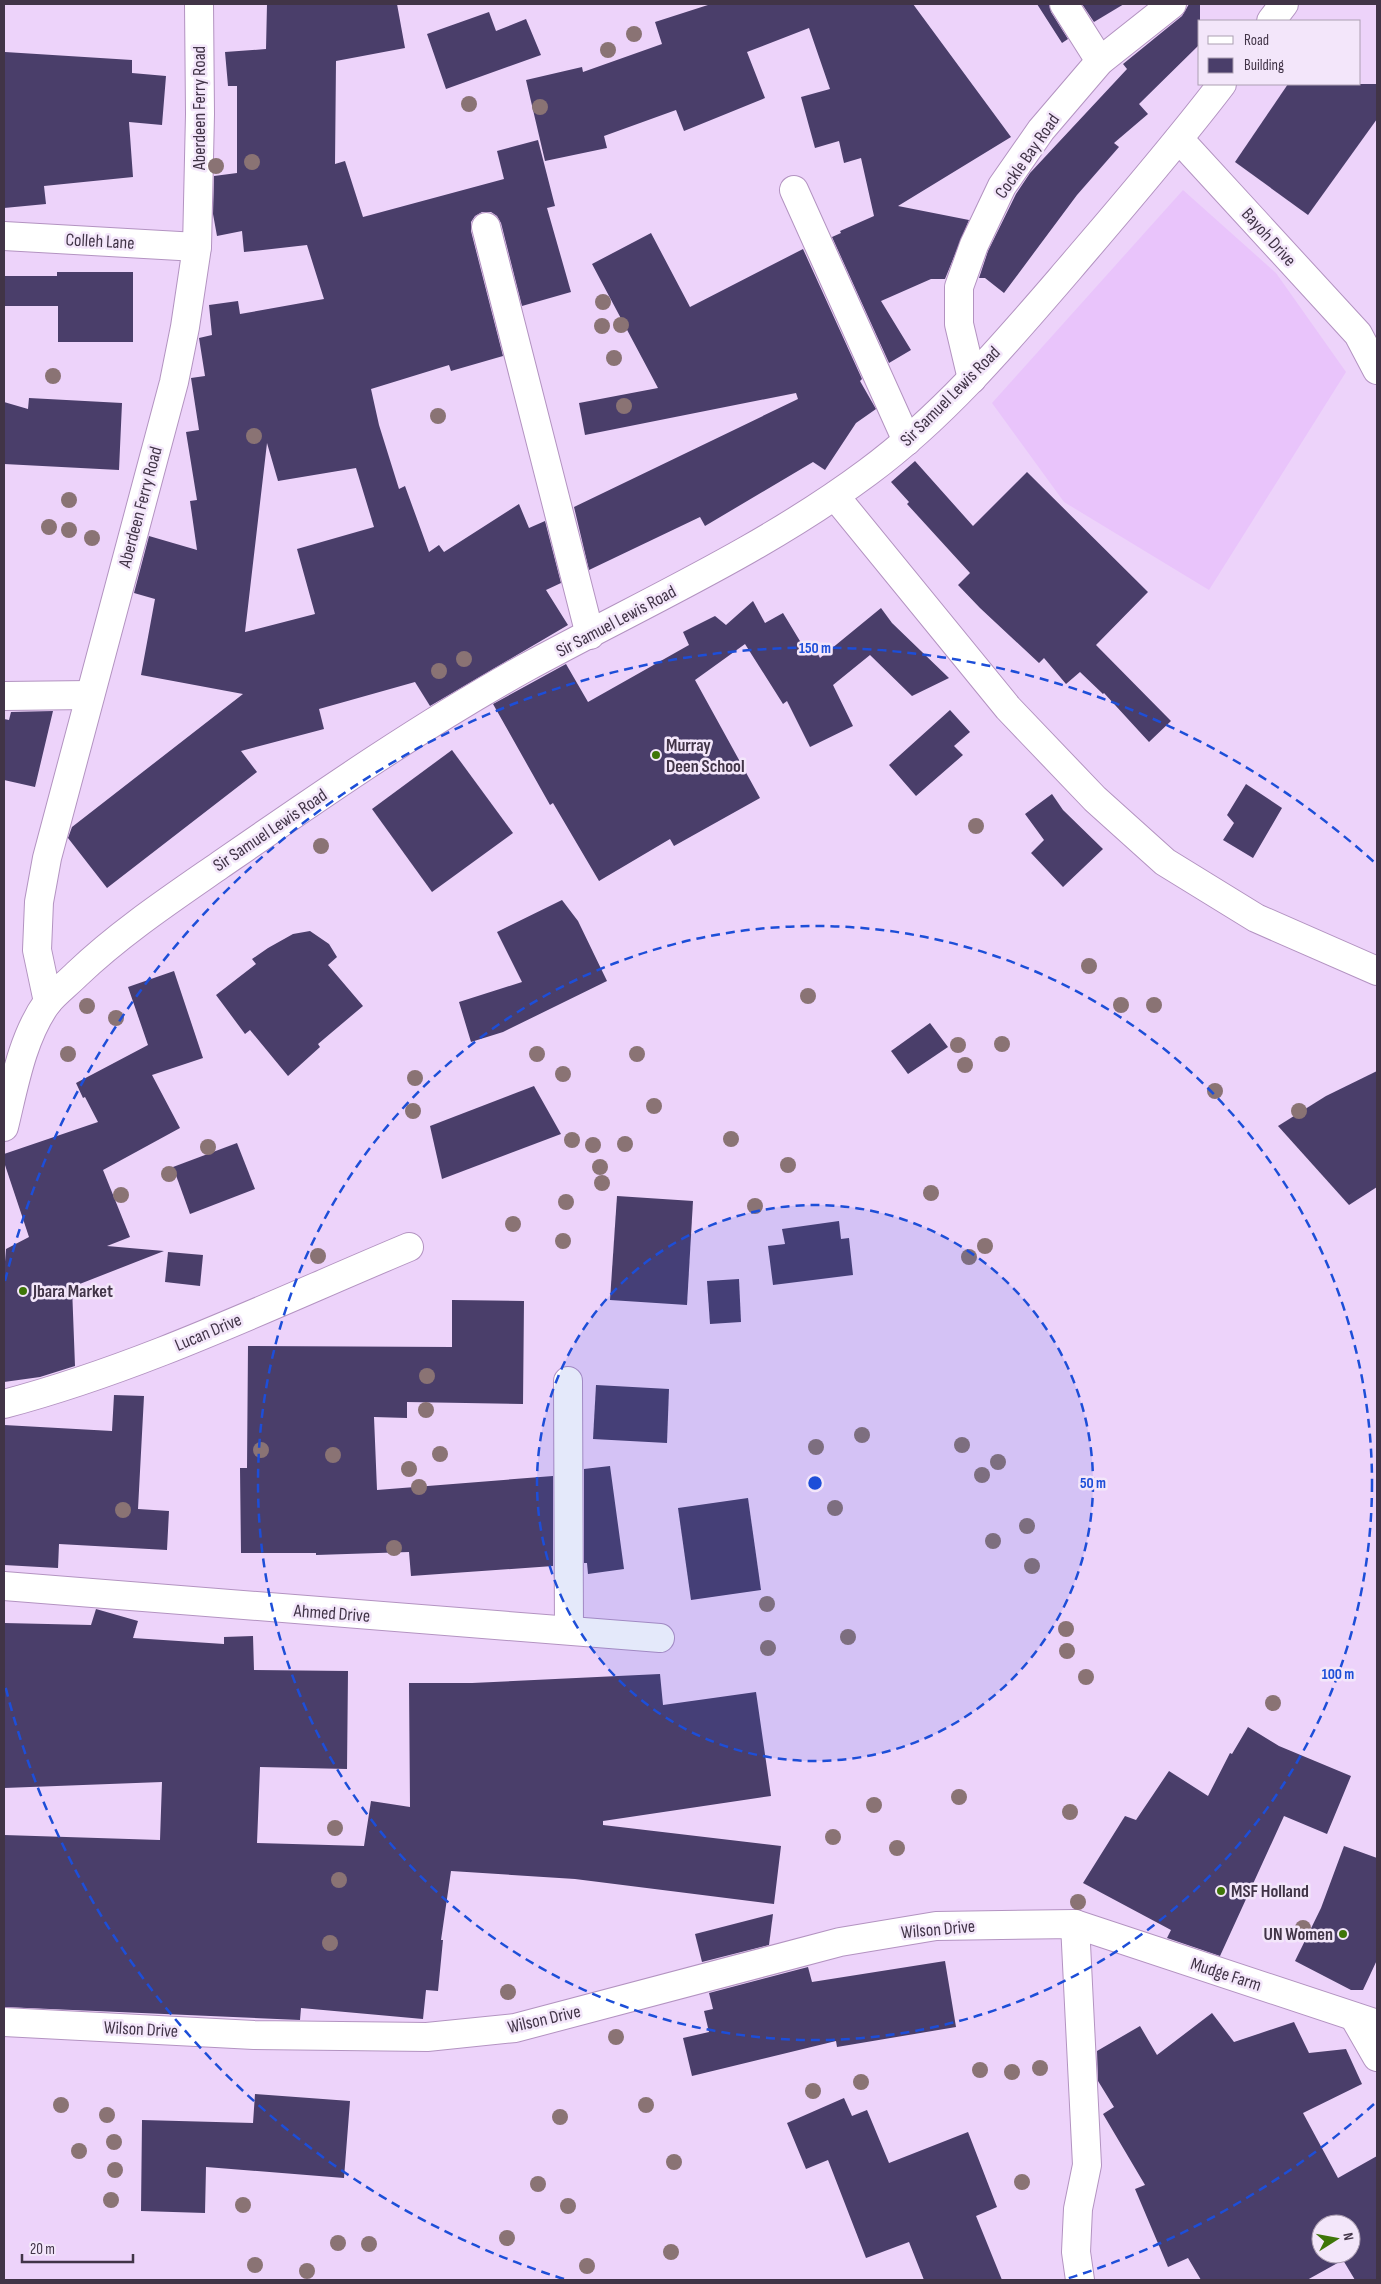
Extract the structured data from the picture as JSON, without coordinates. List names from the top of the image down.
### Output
{
  "streets": {
    "street": [
      "Aberdeen Ferry Road",
      "Cockle Bay Road",
      "Bayoh Drive",
      "Colleh Lane",
      "Sir Samuel Lewis Road",
      "Lucan Drive",
      "Ahmed Drive",
      "Wilson Drive",
      "Mudge Farm"
    ]
  },
  "crossings": [
    ["Aberdeen Ferry Road", "Colleh Lane"],
    ["Aberdeen Ferry Road", "Sir Samuel Lewis Road"],
    ["Cockle Bay Road", "Sir Samuel Lewis Road"],
    ["Bayoh Drive", "Sir Samuel Lewis Road"],
    ["Wilson Drive", "Mudge Farm"]
  ],
  "places": [
    "Murray Deen School",
    "Jbara Market",
    "MSF Holland",
    "UN Women"
  ],
  "legend": ["Road", "Building"],
  "scale_bar": "20 m",
  "north": "right",
  "rings": ["150 m", "50 m", "100 m"]
}
